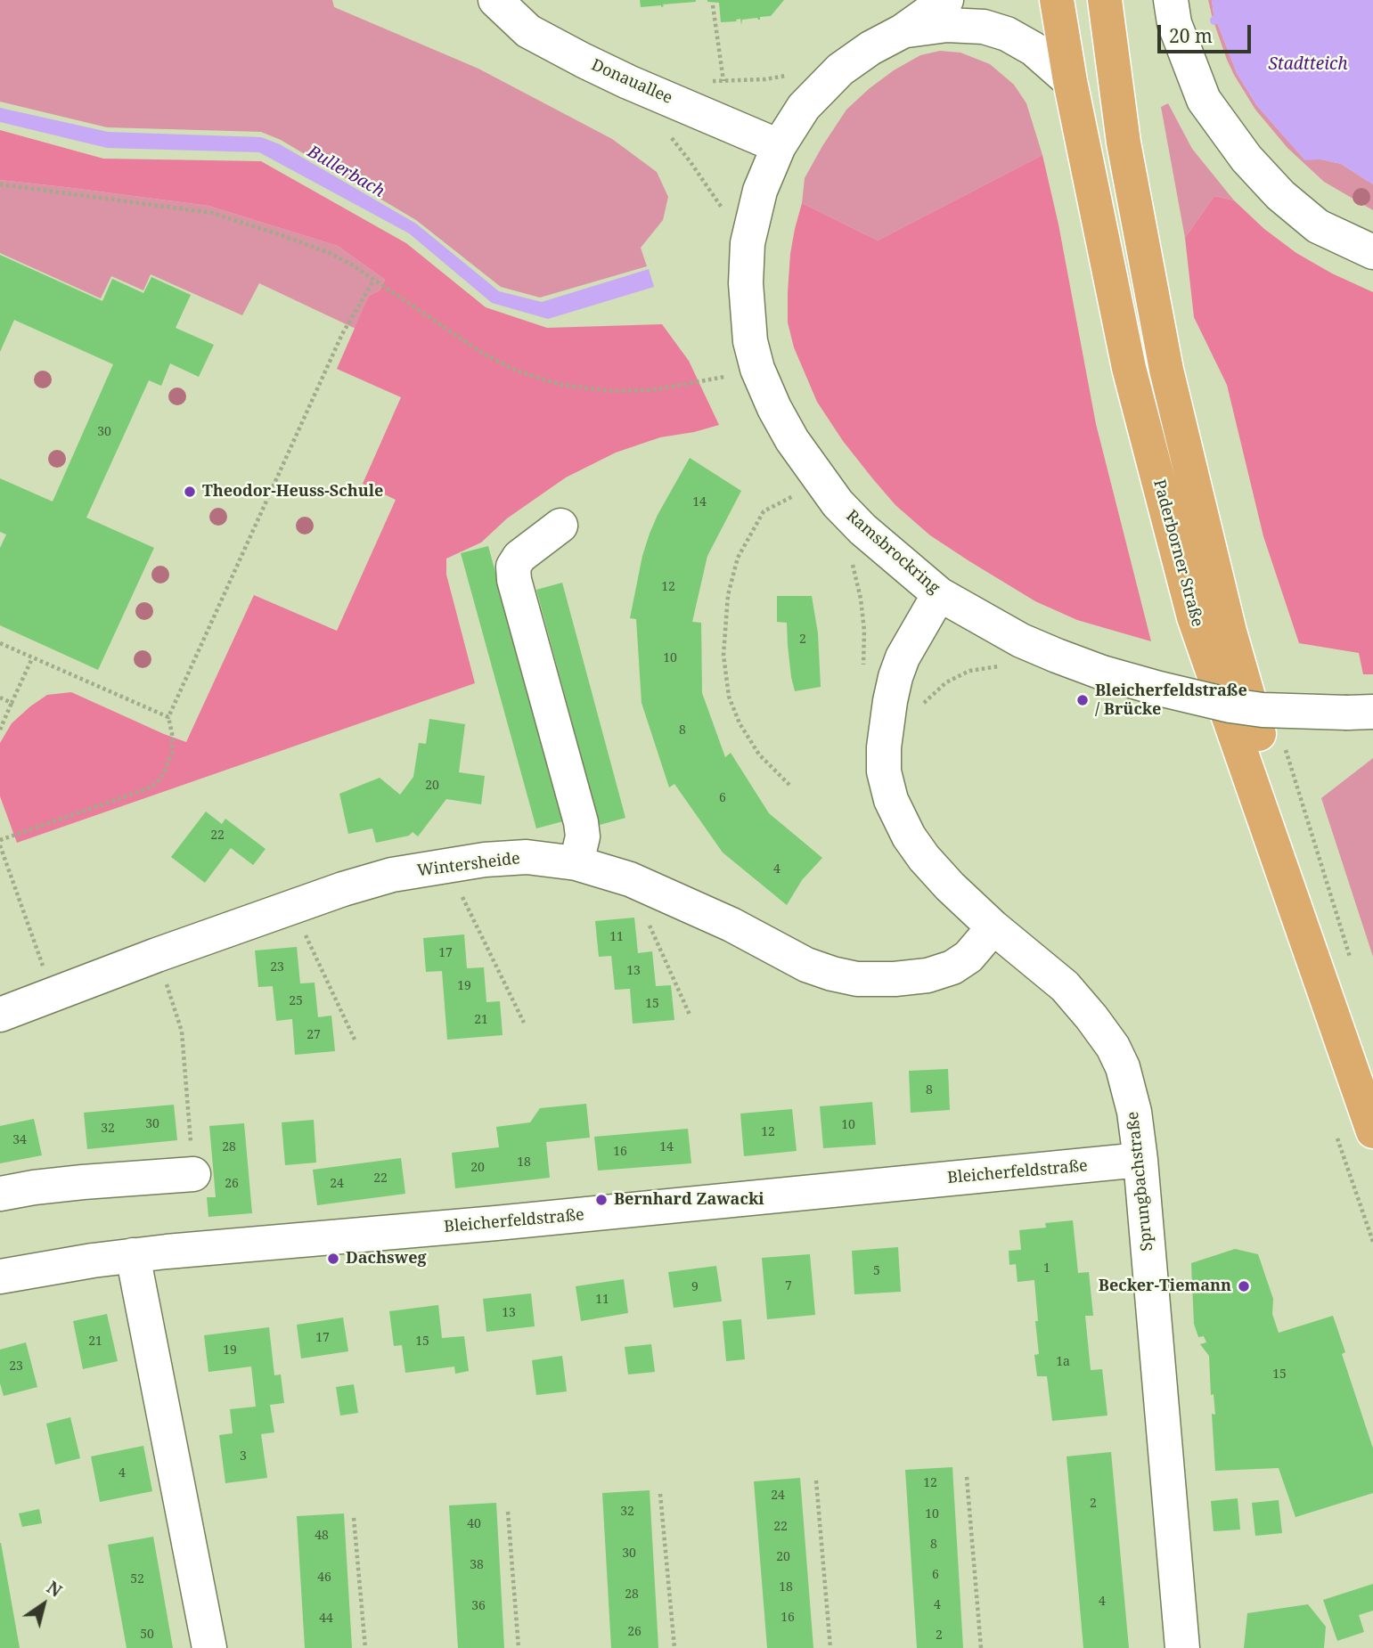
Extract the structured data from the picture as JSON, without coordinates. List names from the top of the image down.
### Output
{
  "streets": {
    "main road": ["Paderborner Straße"],
    "street": [
      "Donauallee",
      "Ramsbrockring",
      "Wintersheide",
      "Bleicherfeldstraße",
      "Sprungbachstraße"
    ]
  },
  "crossings": [
    ["Donauallee", "Ramsbrockring"],
    ["Ramsbrockring", "Paderborner Straße"],
    ["Ramsbrockring", "Sprungbachstraße"],
    ["Wintersheide", "Sprungbachstraße"],
    ["Bleicherfeldstraße", "Sprungbachstraße"]
  ],
  "water": ["Stadtteich", "Bullerbach"],
  "places": [
    "Theodor-Heuss-Schule",
    "Bleicherfeldstraße / Brücke",
    "Bernhard Zawacki",
    "Dachsweg",
    "Becker-Tiemann"
  ],
  "house_numbers": [
    "30",
    "14",
    "12",
    "2",
    "10",
    "8",
    "20",
    "6",
    "22",
    "4",
    "11",
    "17",
    "23",
    "13",
    "19",
    "25",
    "15",
    "21",
    "27",
    "8",
    "30",
    "10",
    "32",
    "12",
    "34",
    "28",
    "14",
    "16",
    "18",
    "20",
    "22",
    "26",
    "24",
    "1",
    "5",
    "7",
    "9",
    "11",
    "13",
    "17",
    "21",
    "15",
    "19",
    "1a",
    "23",
    "15",
    "3",
    "4",
    "12",
    "24",
    "2",
    "32",
    "10",
    "40",
    "22",
    "48",
    "8",
    "30",
    "20",
    "38",
    "6",
    "46",
    "52",
    "18",
    "28",
    "4",
    "4",
    "36",
    "16",
    "44",
    "26",
    "50",
    "2"
  ],
  "scale_bar": "20 m",
  "north": "top right"
}
